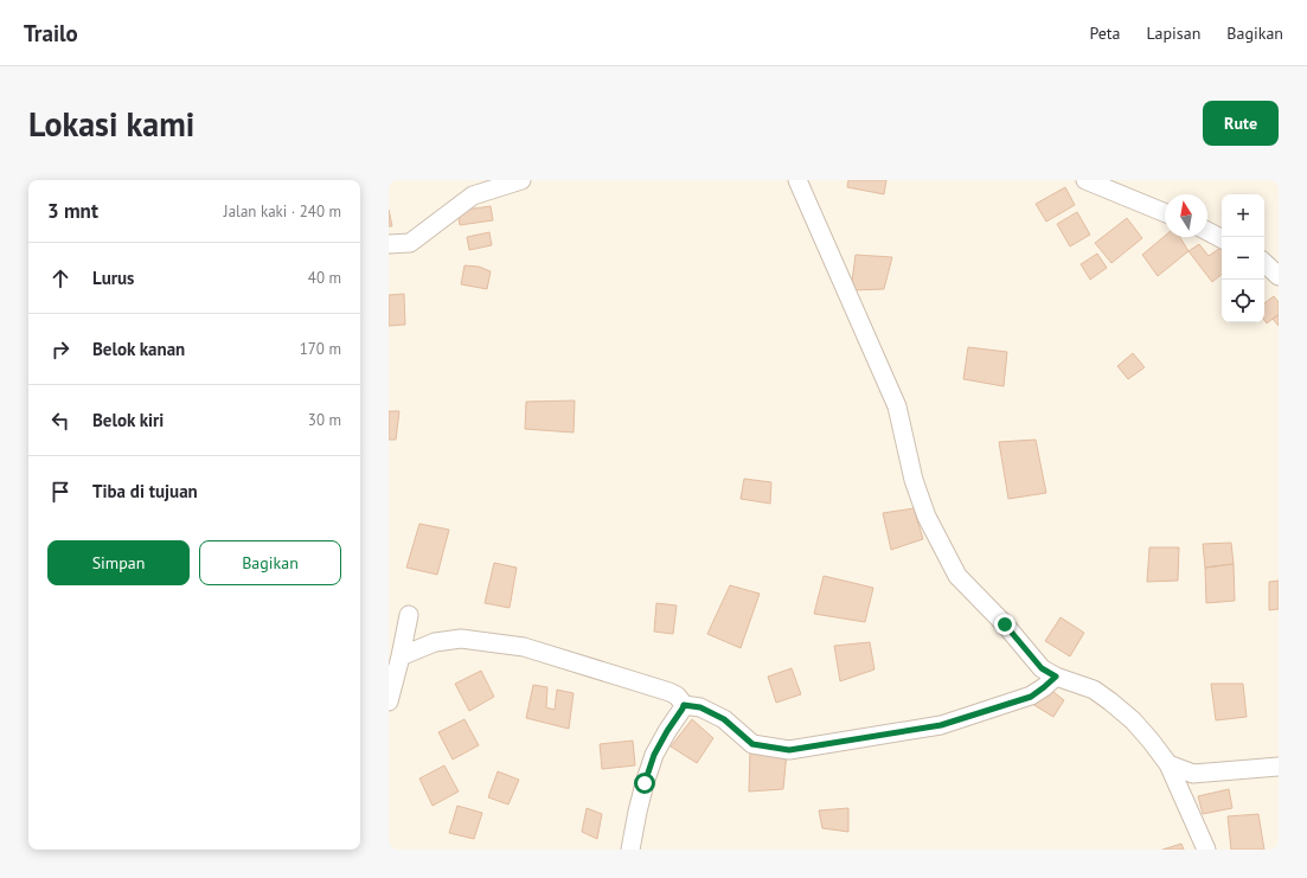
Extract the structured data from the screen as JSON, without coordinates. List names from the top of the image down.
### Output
{
  "north": "top",
  "page": {
    "header": "Trailo",
    "nav": ["Peta", "Lapisan", "Bagikan"],
    "buttons": [
      "Rute",
      ["Simpan", "Bagikan"]
    ],
    "title": "Lokasi kami",
    "heading": ["3 mnt", "Jalan kaki · 240 m"],
    "map_buttons": ["+", "−"],
    "list": [
      ["Lurus", "40 m"],
      ["Belok kanan", "170 m"],
      ["Belok kiri", "30 m"],
      "Tiba di tujuan"
    ]
  }
}
